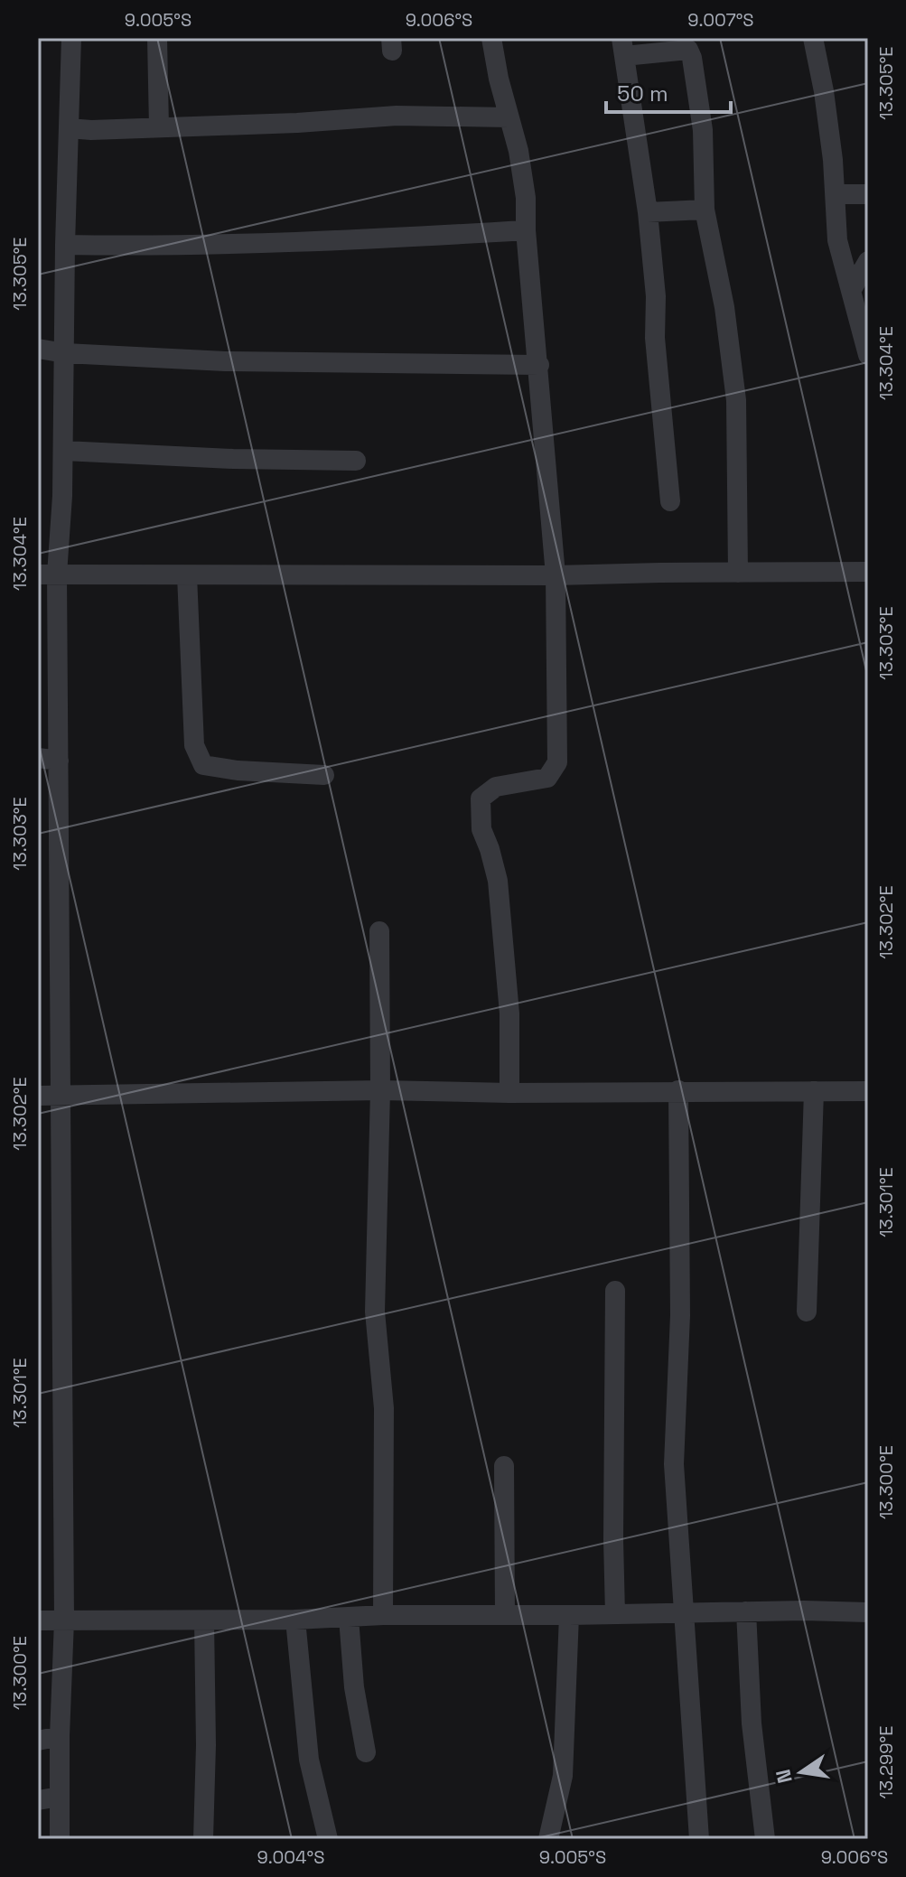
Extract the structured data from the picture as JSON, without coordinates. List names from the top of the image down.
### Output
{
  "scale_bar": "50 m",
  "north": "left",
  "coordinates": [
    "9.005°S",
    "9.006°S",
    "9.007°S",
    "13.305°E",
    "13.304°E",
    "13.303°E",
    "13.302°E",
    "13.301°E",
    "13.300°E",
    "13.299°E",
    "9.004°S"
  ]
}
